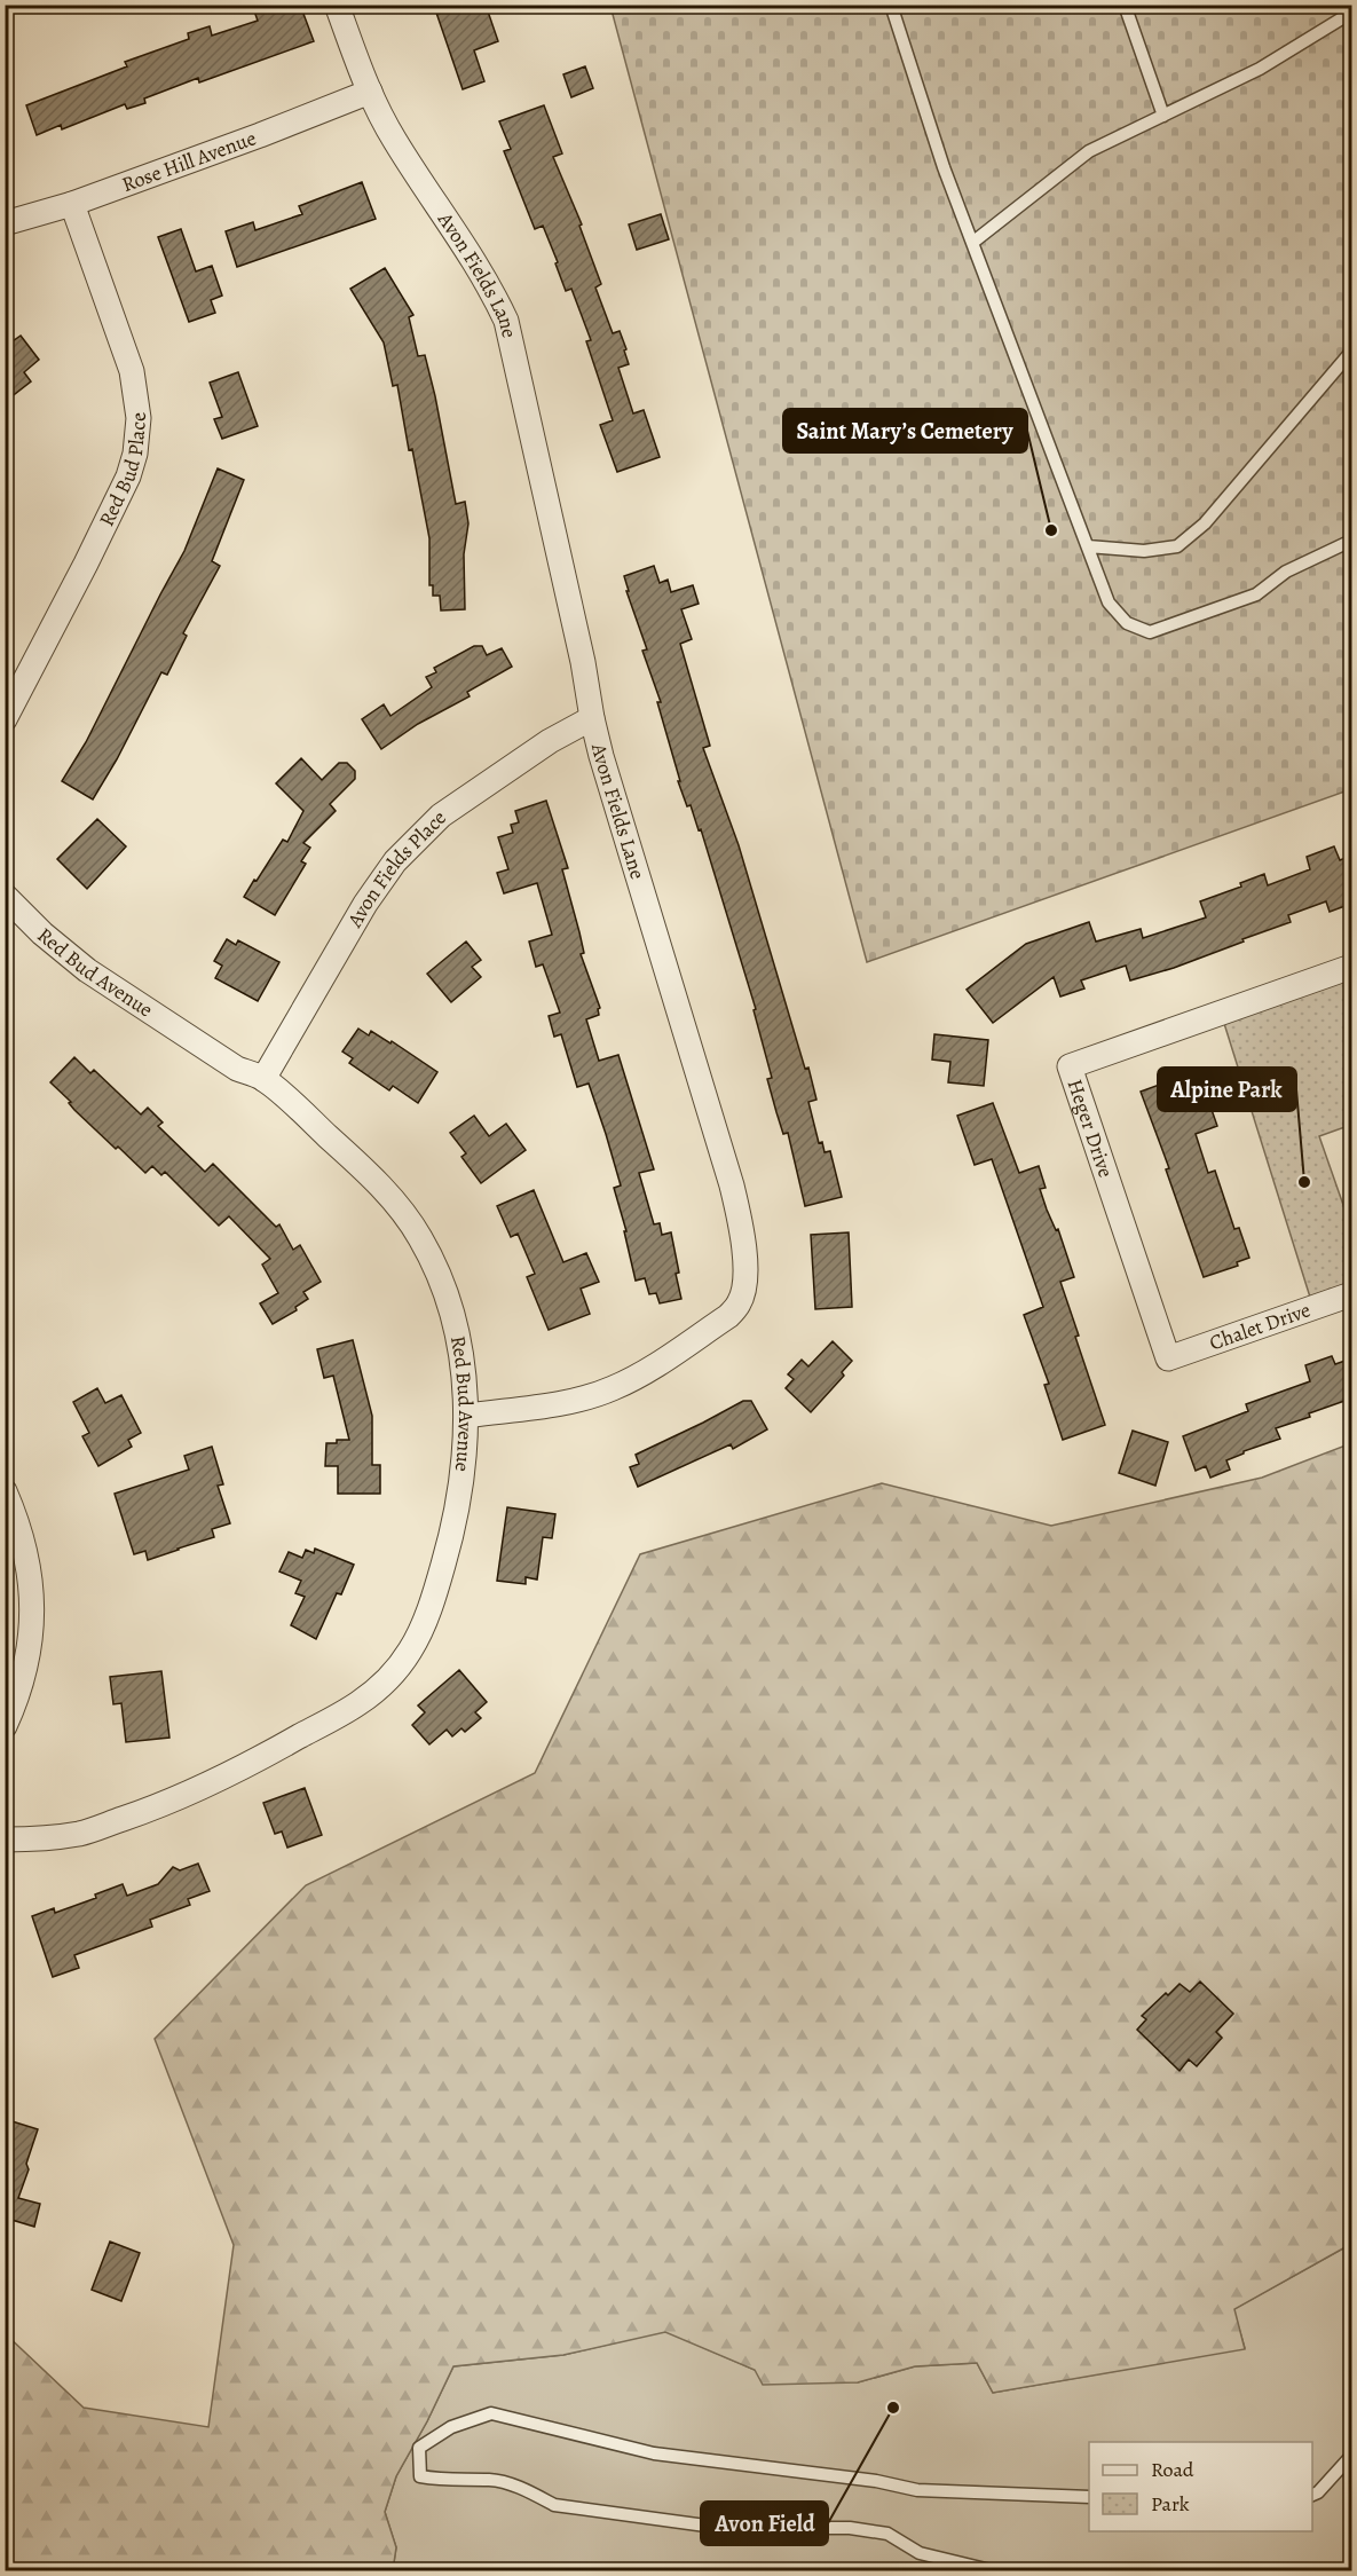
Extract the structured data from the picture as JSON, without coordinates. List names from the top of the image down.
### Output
{
  "streets": {
    "street": [
      "Rose Hill Avenue",
      "Avon Fields Lane",
      "Red Bud Place",
      "Avon Fields Place",
      "Red Bud Avenue",
      "Heger Drive",
      "Chalet Drive"
    ]
  },
  "crossings": [
    ["Rose Hill Avenue", "Avon Fields Lane"],
    ["Rose Hill Avenue", "Red Bud Place"],
    ["Avon Fields Lane", "Avon Fields Place"],
    ["Avon Fields Lane", "Red Bud Avenue"],
    ["Avon Fields Place", "Red Bud Avenue"],
    ["Heger Drive", "Chalet Drive"]
  ],
  "places": ["Saint Mary’s Cemetery", "Alpine Park", "Avon Field"],
  "legend": ["Road", "Park"]
}
